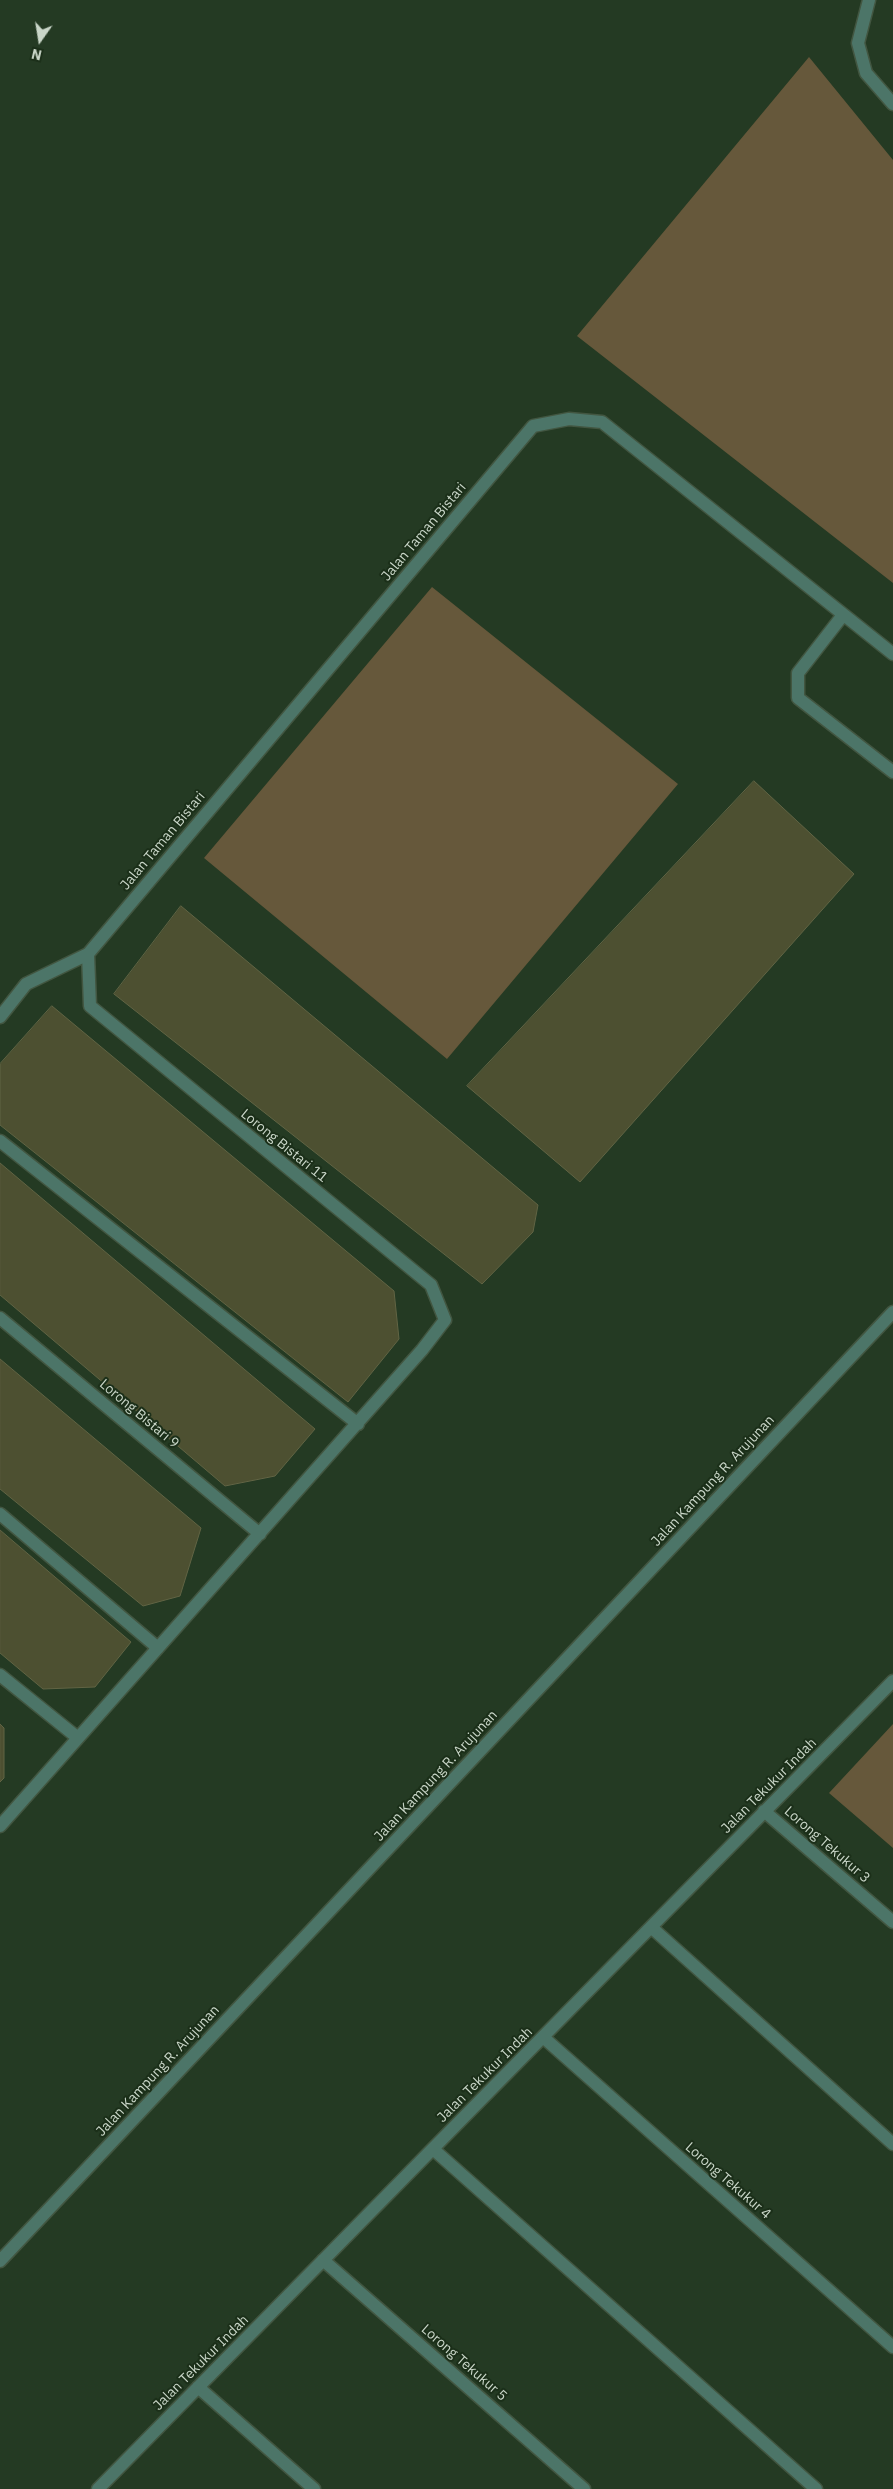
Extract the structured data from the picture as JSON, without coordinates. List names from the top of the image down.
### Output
{
  "streets": {
    "street": [
      "Jalan Taman Bistari",
      "Lorong Bistari 11",
      "Lorong Bistari 9",
      "Jalan Kampung R. Arujunan",
      "Jalan Tekukur Indah",
      "Lorong Tekukur 3",
      "Lorong Tekukur 4",
      "Lorong Tekukur 5"
    ]
  },
  "crossings": [
    ["Jalan Taman Bistari", "Lorong Bistari 11"],
    ["Jalan Tekukur Indah", "Lorong Tekukur 3"],
    ["Jalan Tekukur Indah", "Lorong Tekukur 4"],
    ["Jalan Tekukur Indah", "Lorong Tekukur 5"]
  ],
  "north": "bottom"
}
